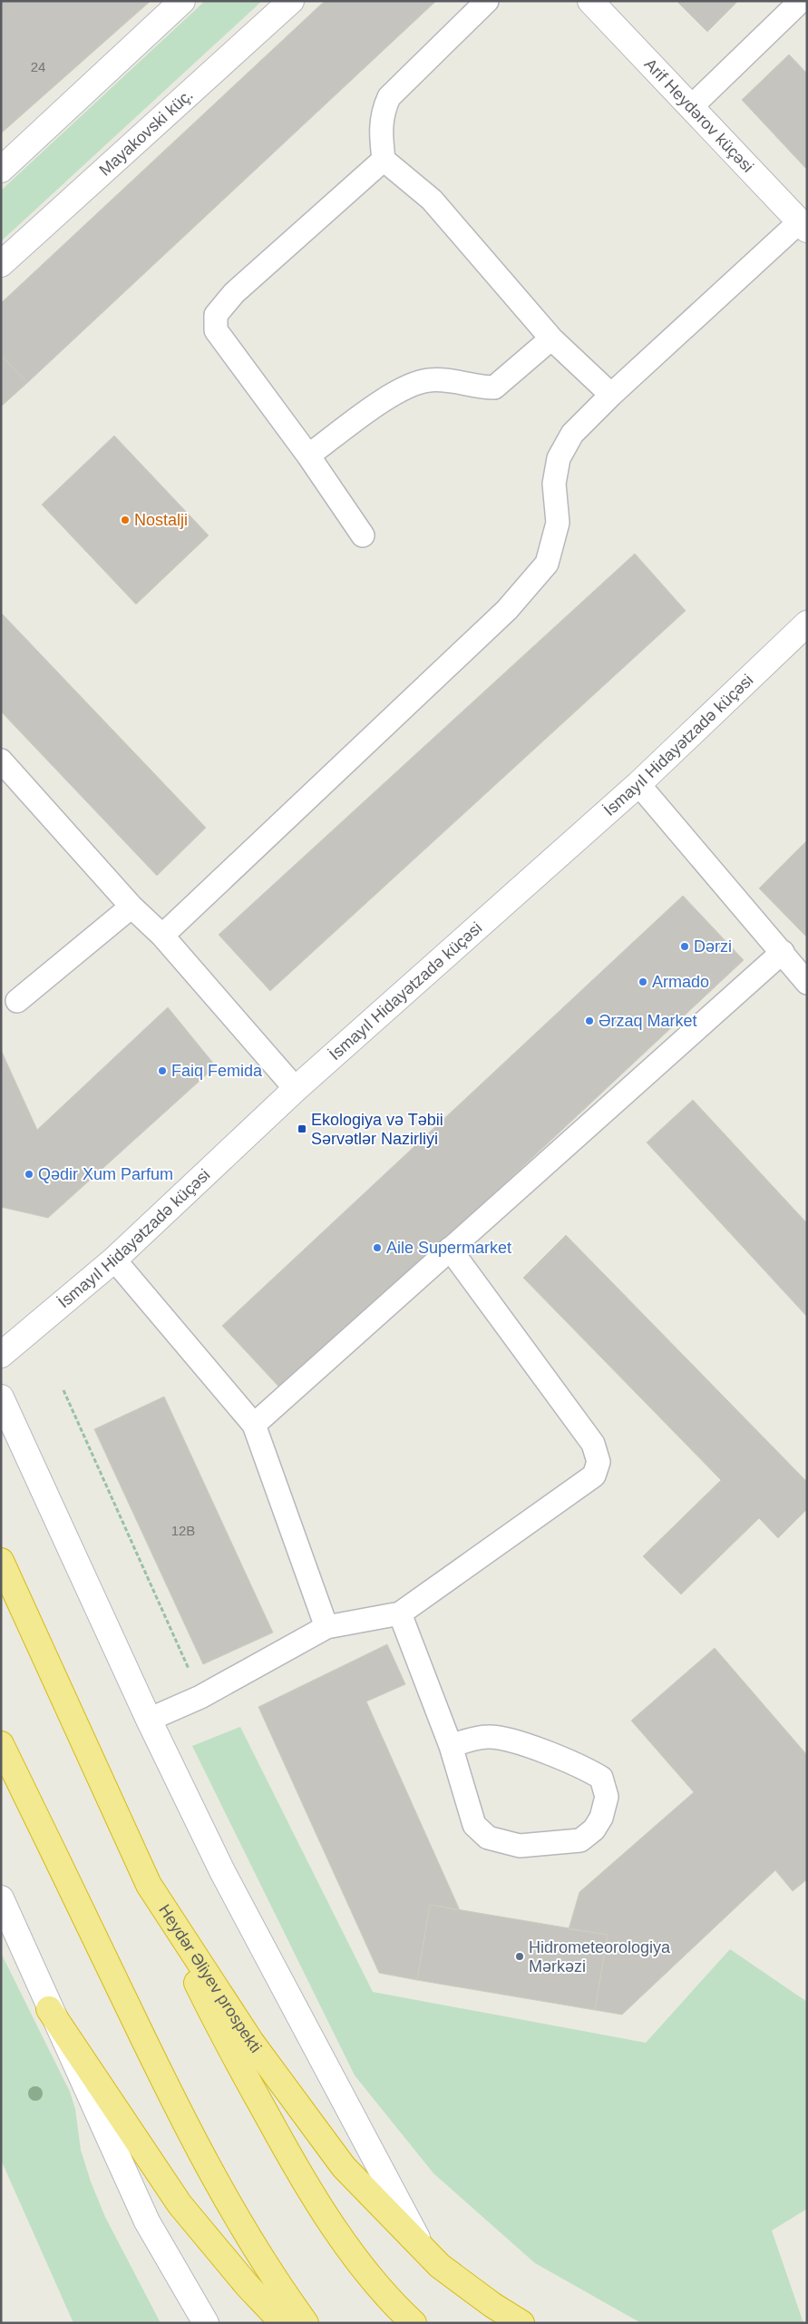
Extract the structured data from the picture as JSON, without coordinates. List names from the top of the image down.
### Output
{
  "streets": {
    "highway": ["Heydər Əliyev prospekti"],
    "street": ["Arif Heydərov küçəsi", "Mayakovski küç.", "İsmayıl Hidayətzadə küçəsi"]
  },
  "places": {
    "other": [
      "Nostalji",
      "Dərzi",
      "Armado",
      "Ərzaq Market",
      "Faiq Femida",
      "Qədir Xum Parfum",
      "Aile Supermarket",
      "Hidrometeorologiya Mərkəzi"
    ],
    "transit": ["Ekologiya və Təbii Sərvətlər Nazirliyi"]
  },
  "house_numbers": ["24", "12B"]
}
